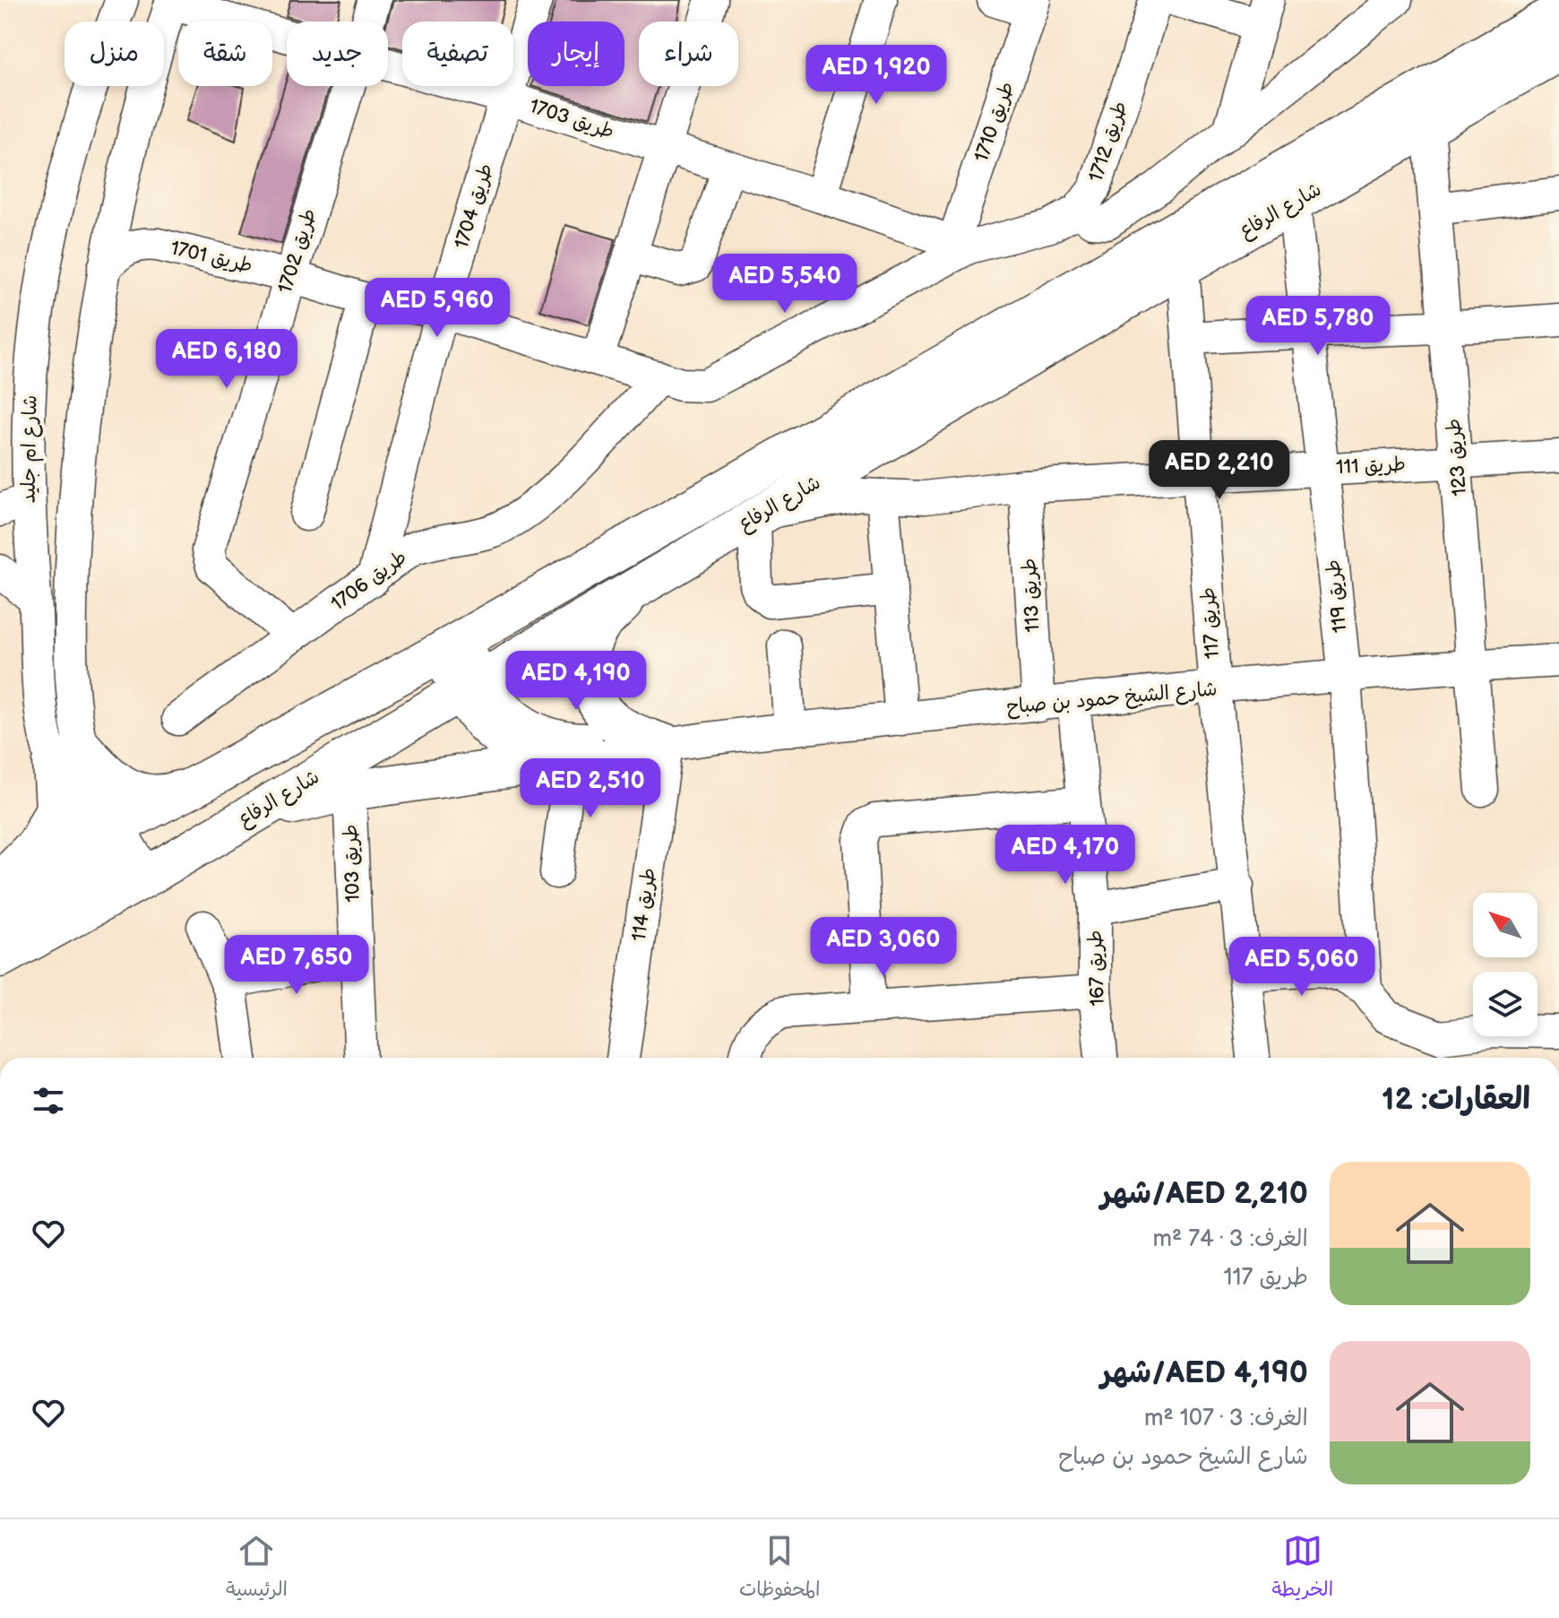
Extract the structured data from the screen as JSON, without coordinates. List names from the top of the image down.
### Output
{
  "streets": {
    "main road": ["شارع الرفاع"],
    "street": [
      "طريق 1703",
      "طريق 1710",
      "طريق 1712",
      "طريق 1704",
      "طريق 1702",
      "طريق 1701",
      "شارع ام جليد",
      "طريق 123",
      "طريق 111",
      "طريق 1706",
      "طريق 113",
      "طريق 119",
      "طريق 117",
      "شارع الشيخ حمود بن صباح",
      "طريق 103",
      "طريق 114",
      "طريق 167"
    ]
  },
  "crossings": [
    ["طريق 1703", "طريق 1710"],
    ["طريق 1703", "طريق 1712"],
    ["طريق 1703", "طريق 1704"],
    ["طريق 1703", "شارع ام جليد"],
    ["طريق 1710", "طريق 1712"],
    ["طريق 1712", "طريق 1701"],
    ["طريق 1712", "طريق 1706"],
    ["طريق 1704", "طريق 1701"],
    ["طريق 1704", "طريق 1706"],
    ["شارع الرفاع", "شارع ام جليد"],
    ["شارع الرفاع", "طريق 123"],
    ["شارع الرفاع", "طريق 111"],
    ["شارع الرفاع", "طريق 119"],
    ["شارع الرفاع", "طريق 117"],
    ["شارع الرفاع", "شارع الشيخ حمود بن صباح"],
    ["طريق 1702", "طريق 1701"],
    ["طريق 1702", "طريق 1706"],
    ["طريق 1701", "شارع ام جليد"],
    ["طريق 1701", "طريق 1706"],
    ["طريق 123", "طريق 111"],
    ["طريق 123", "شارع الشيخ حمود بن صباح"],
    ["طريق 111", "طريق 113"],
    ["طريق 111", "طريق 119"],
    ["طريق 111", "طريق 117"],
    ["طريق 113", "شارع الشيخ حمود بن صباح"],
    ["طريق 119", "شارع الشيخ حمود بن صباح"],
    ["طريق 117", "شارع الشيخ حمود بن صباح"],
    ["شارع الشيخ حمود بن صباح", "طريق 114"],
    ["شارع الشيخ حمود بن صباح", "طريق 167"]
  ],
  "north": "top left",
  "page": {
    "chip": [
      "شراء",
      "إيجار",
      "تصفية",
      "جديد",
      "شقة",
      "منزل"
    ],
    "price": [
      "AED 1,920",
      "AED 5,540",
      "AED 5,960",
      "AED 5,780",
      "AED 6,180",
      "AED 2,210",
      "AED 4,190",
      "AED 2,510",
      "AED 4,170",
      "AED 3,060",
      "AED 7,650",
      "AED 5,060"
    ],
    "heading": "العقارات: 12",
    "list": [
      {
        "name": "AED 2,210/شهر",
        "note": "الغرف: 3 · 74 m² · طريق 117"
      },
      {
        "name": "AED 4,190/شهر",
        "note": "الغرف: 3 · 107 m² · شارع الشيخ حمود بن صباح"
      }
    ],
    "tabs": ["الخريطة", "المحفوظات", "الرئيسية"]
  }
}
